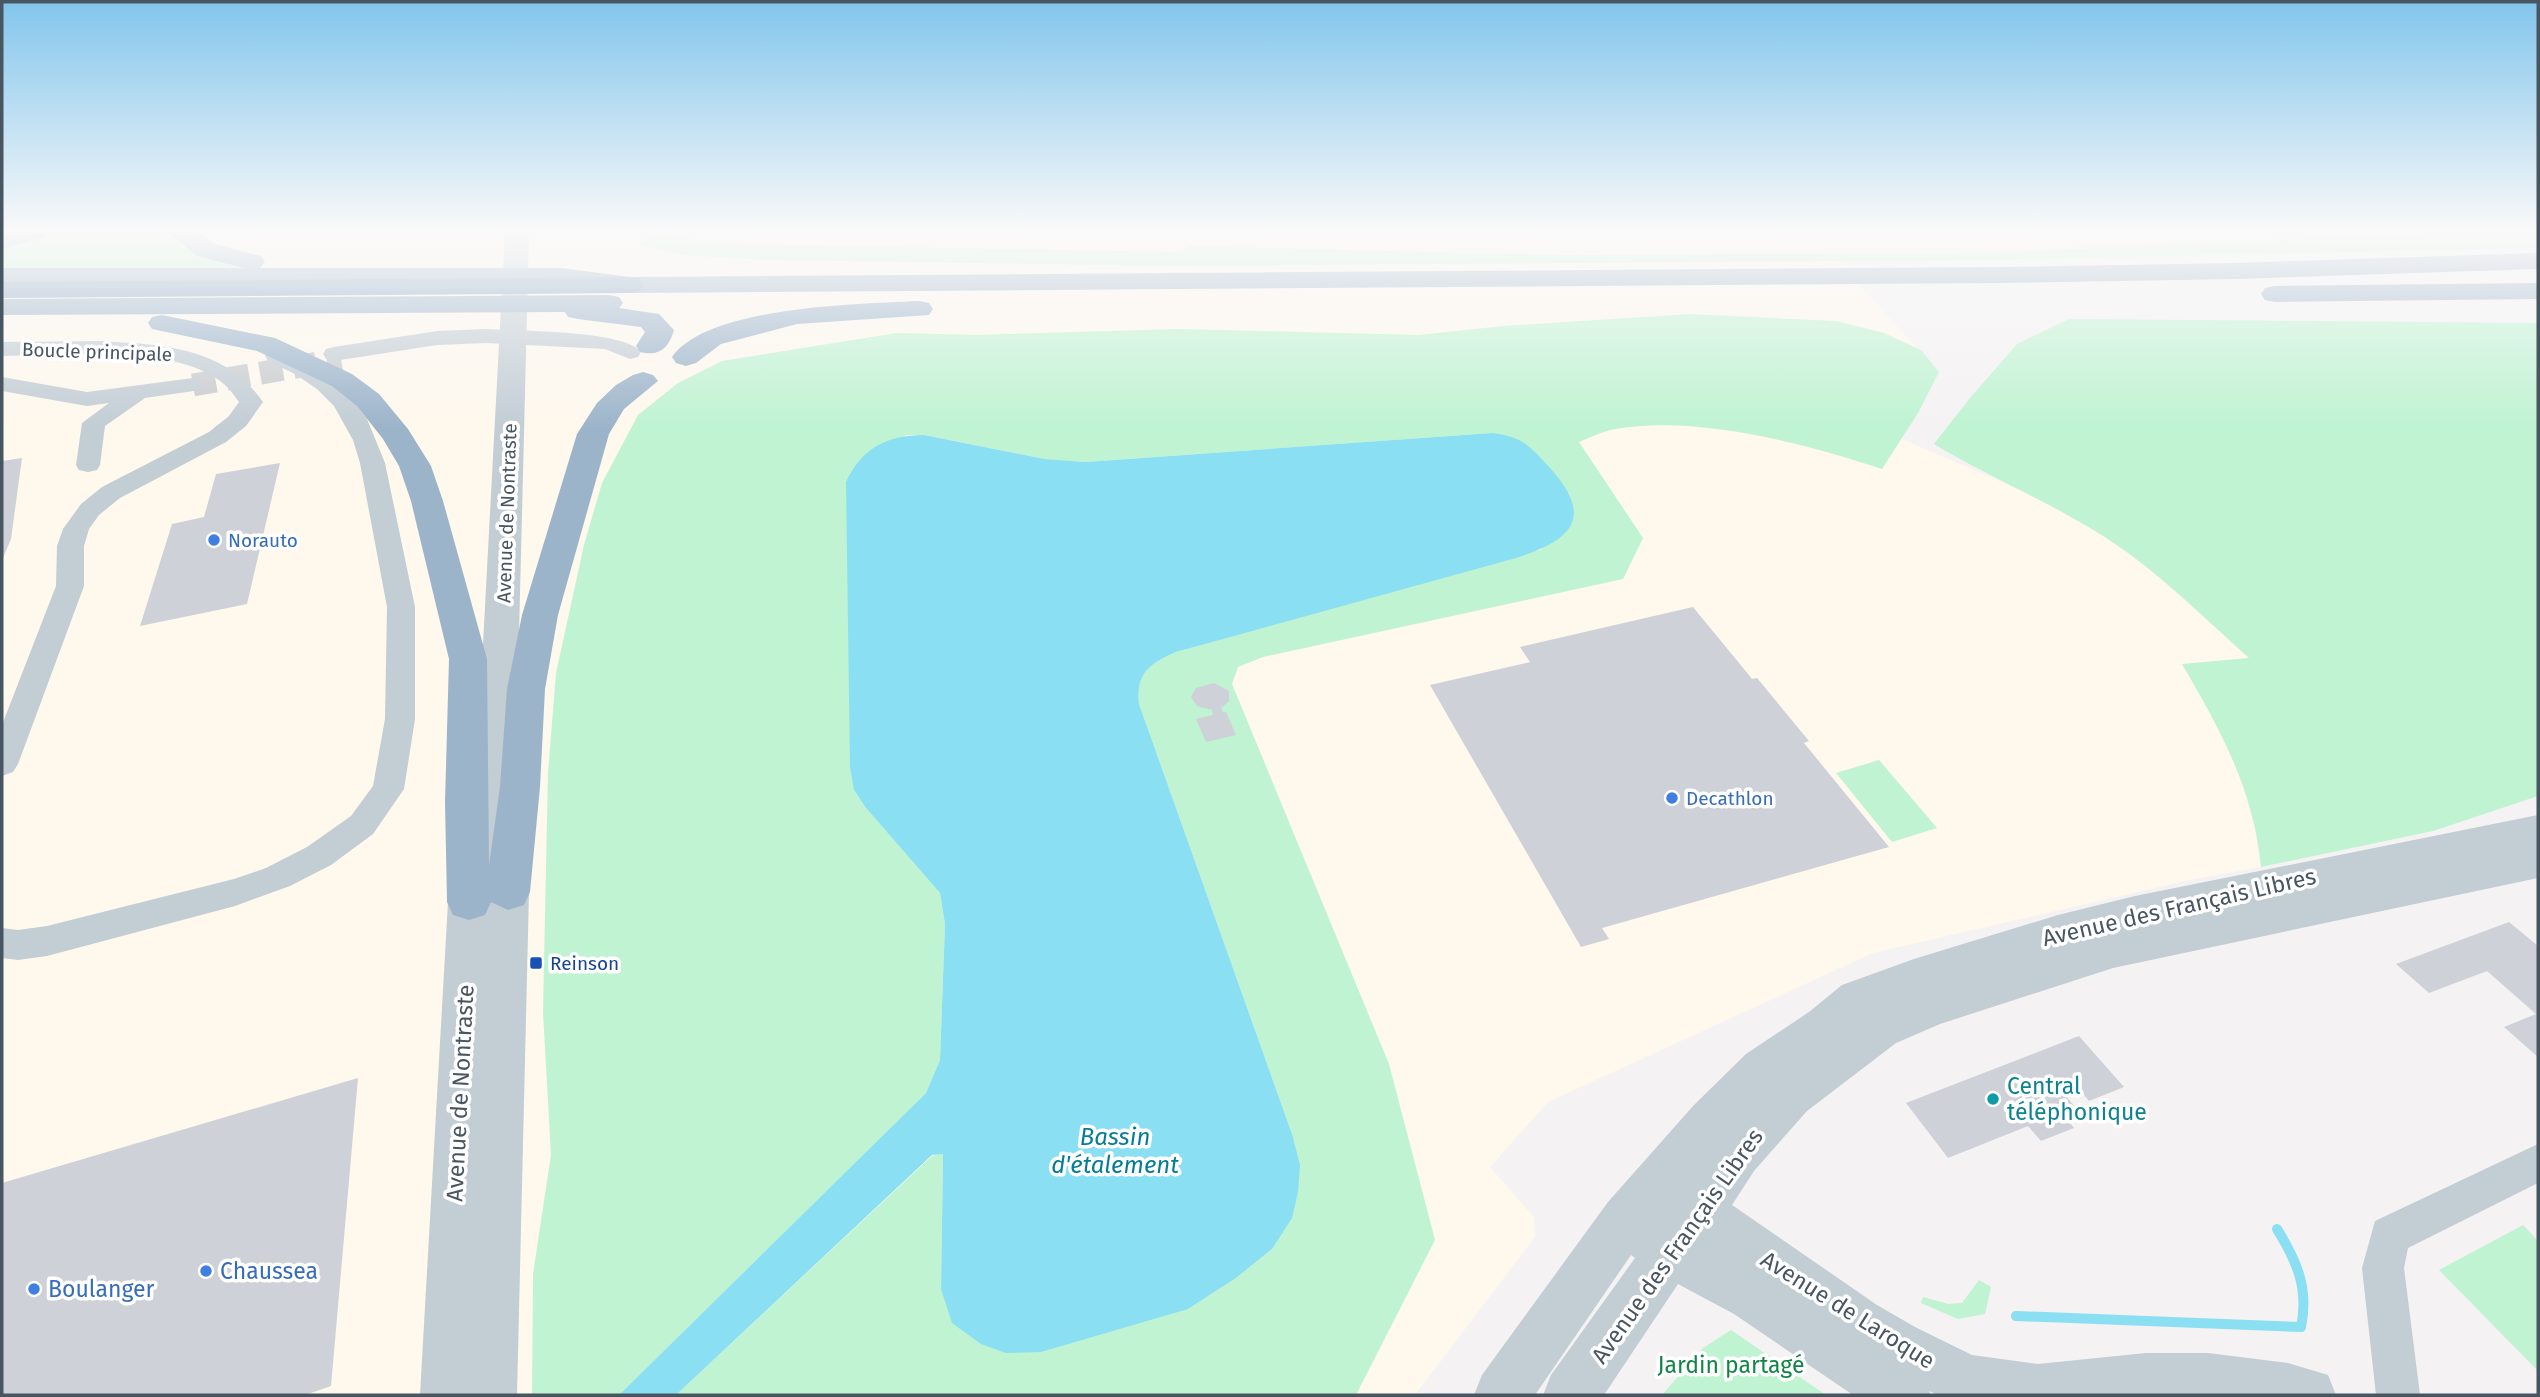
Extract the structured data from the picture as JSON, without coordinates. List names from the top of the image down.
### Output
{
  "streets": {
    "street": [
      "Boucle principale",
      "Avenue de Nontraste",
      "Avenue des Français Libres",
      "Avenue de Laroque"
    ]
  },
  "crossings": [
    ["Avenue des Français Libres", "Avenue de Laroque"]
  ],
  "water": ["Bassin d'étalement"],
  "parks": ["Jardin partagé"],
  "places": {
    "other": [
      "Norauto",
      "Decathlon",
      "Central téléphonique",
      "Chaussea",
      "Boulanger"
    ],
    "transit": ["Reinson"]
  }
}
